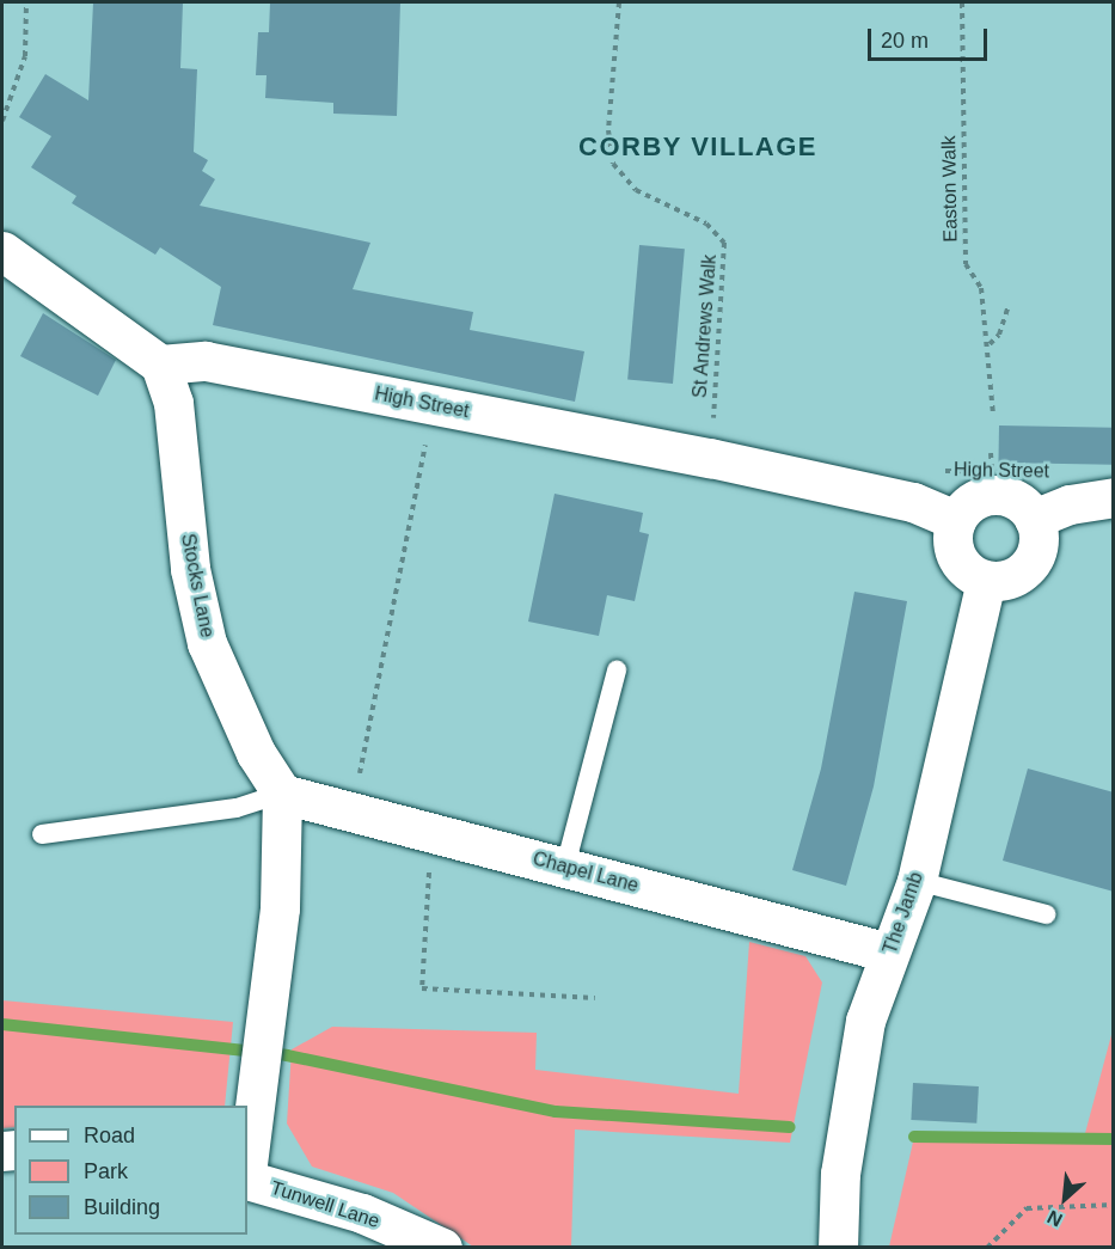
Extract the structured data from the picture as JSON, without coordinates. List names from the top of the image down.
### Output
{
  "streets": {
    "street": [
      "High Street",
      "Stocks Lane",
      "Chapel Lane",
      "The Jamb",
      "Tunwell Lane"
    ],
    "path": ["Easton Walk", "St Andrews Walk"]
  },
  "crossings": [
    ["St Andrews Walk", "High Street"],
    ["High Street", "Stocks Lane"],
    ["High Street", "The Jamb"],
    ["Stocks Lane", "Chapel Lane"],
    ["Chapel Lane", "The Jamb"]
  ],
  "districts": ["CORBY VILLAGE"],
  "legend": ["Road", "Park", "Building"],
  "scale_bar": "20 m",
  "north": "bottom left"
}
